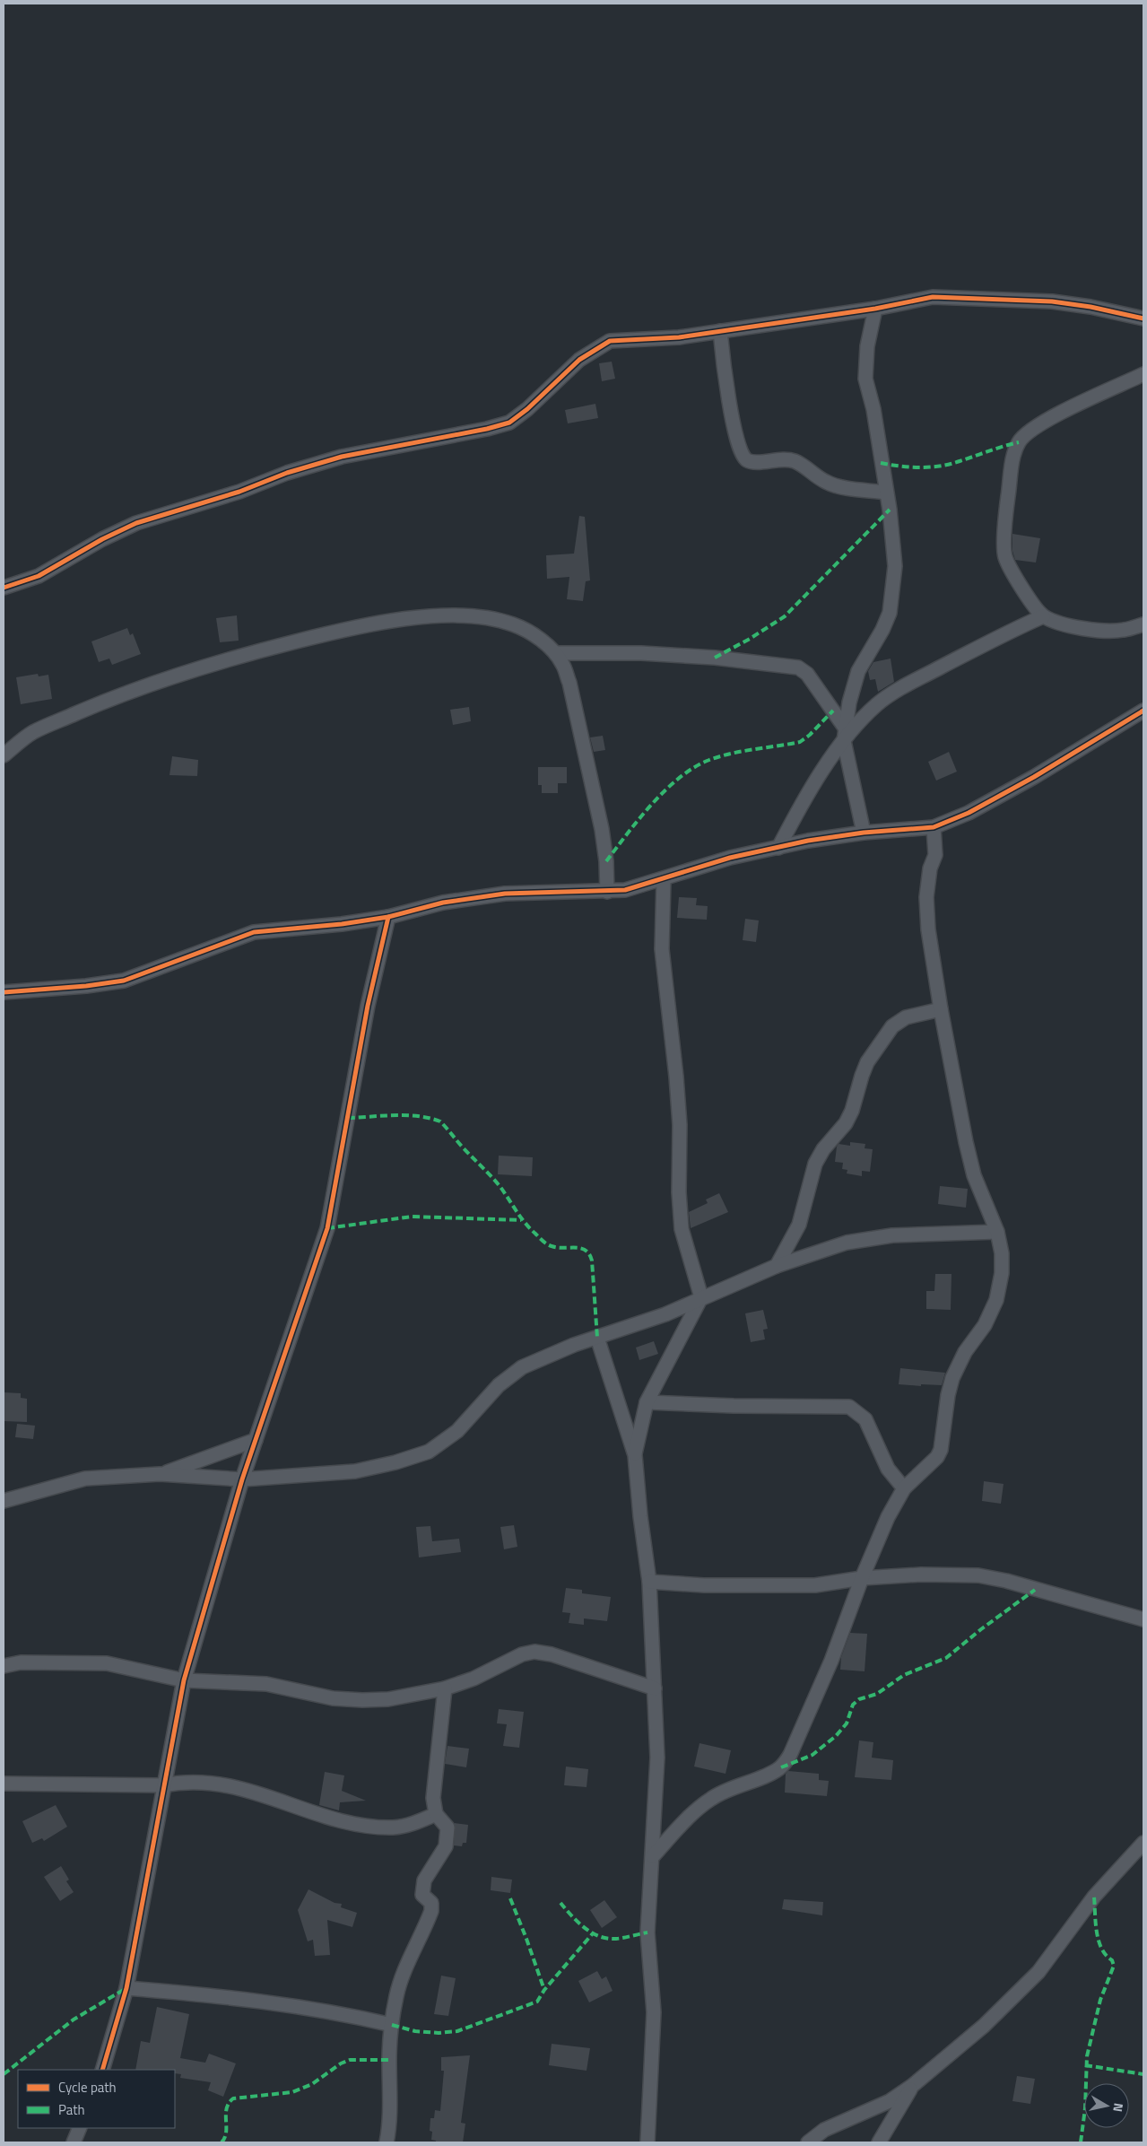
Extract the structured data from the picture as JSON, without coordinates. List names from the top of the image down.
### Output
{
  "legend": ["Cycle path", "Path"],
  "north": "right"
}
